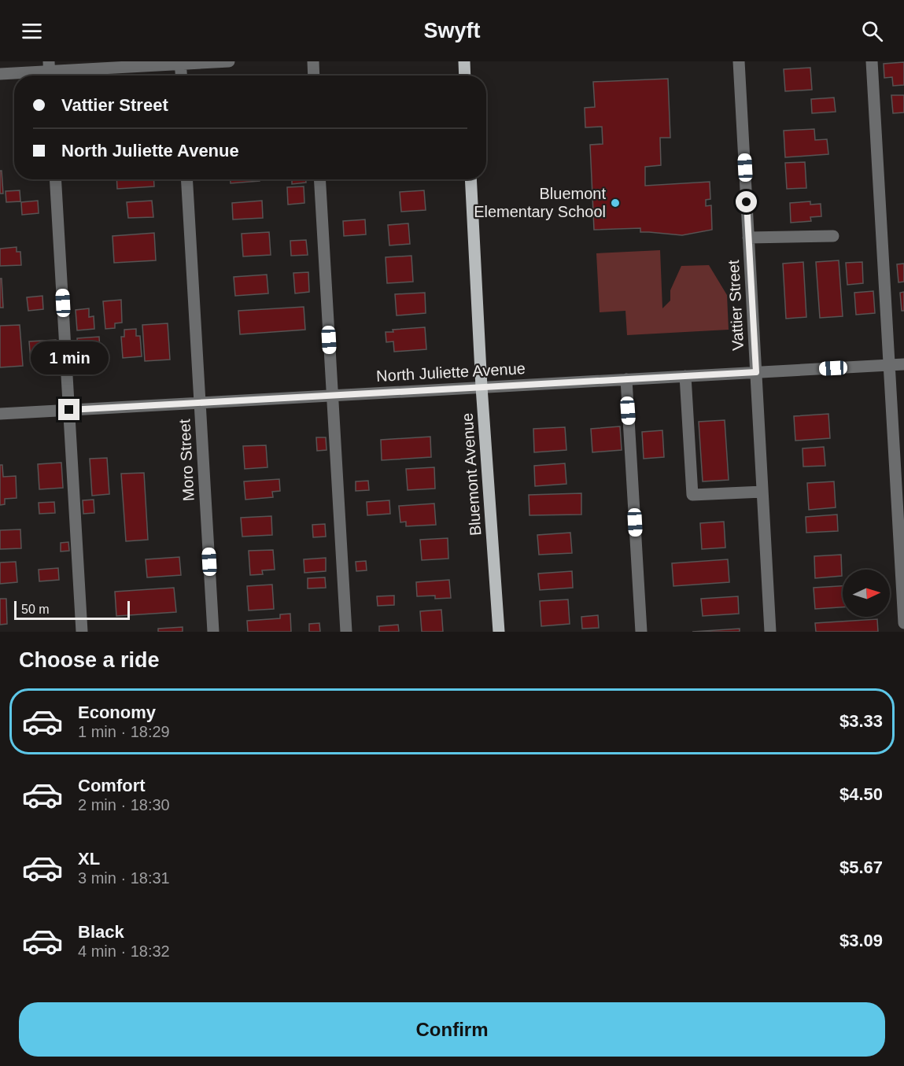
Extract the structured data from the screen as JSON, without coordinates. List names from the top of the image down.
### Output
{
  "streets": {
    "main road": ["Bluemont Avenue"],
    "street": ["Vattier Street", "North Juliette Avenue", "Moro Street"]
  },
  "crossings": [
    ["Vattier Street", "North Juliette Avenue"],
    ["North Juliette Avenue", "Moro Street"],
    ["North Juliette Avenue", "Bluemont Avenue"]
  ],
  "places": ["Bluemont Elementary School"],
  "scale_bar": "50 m",
  "north": "right",
  "page": {
    "header": "Swyft",
    "banner": ["Vattier Street", "North Juliette Avenue"],
    "bubble": "1 min",
    "scale": "50 m",
    "heading": "Choose a ride",
    "list": [
      {
        "name": "Economy",
        "note": "1 min · 18:29",
        "value": "$3.33"
      },
      {
        "name": "Comfort",
        "note": "2 min · 18:30",
        "value": "$4.50"
      },
      {
        "name": "XL",
        "note": "3 min · 18:31",
        "value": "$5.67"
      },
      {
        "name": "Black",
        "note": "4 min · 18:32",
        "value": "$3.09"
      }
    ],
    "buttons": "Confirm"
  }
}
